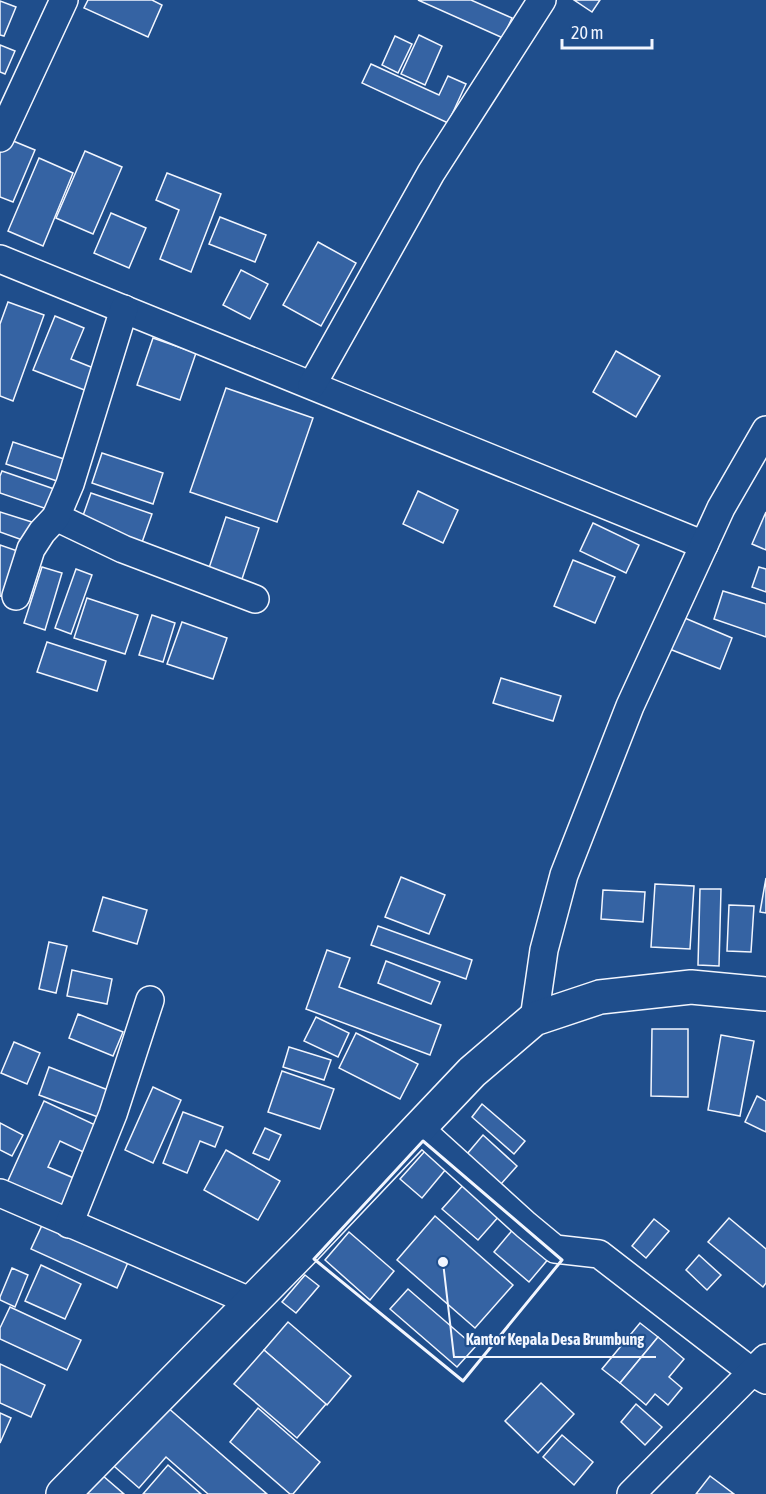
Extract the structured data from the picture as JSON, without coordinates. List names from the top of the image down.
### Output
{
  "places": ["Kantor Kepala Desa Brumbung"],
  "scale_bar": "20 m"
}
